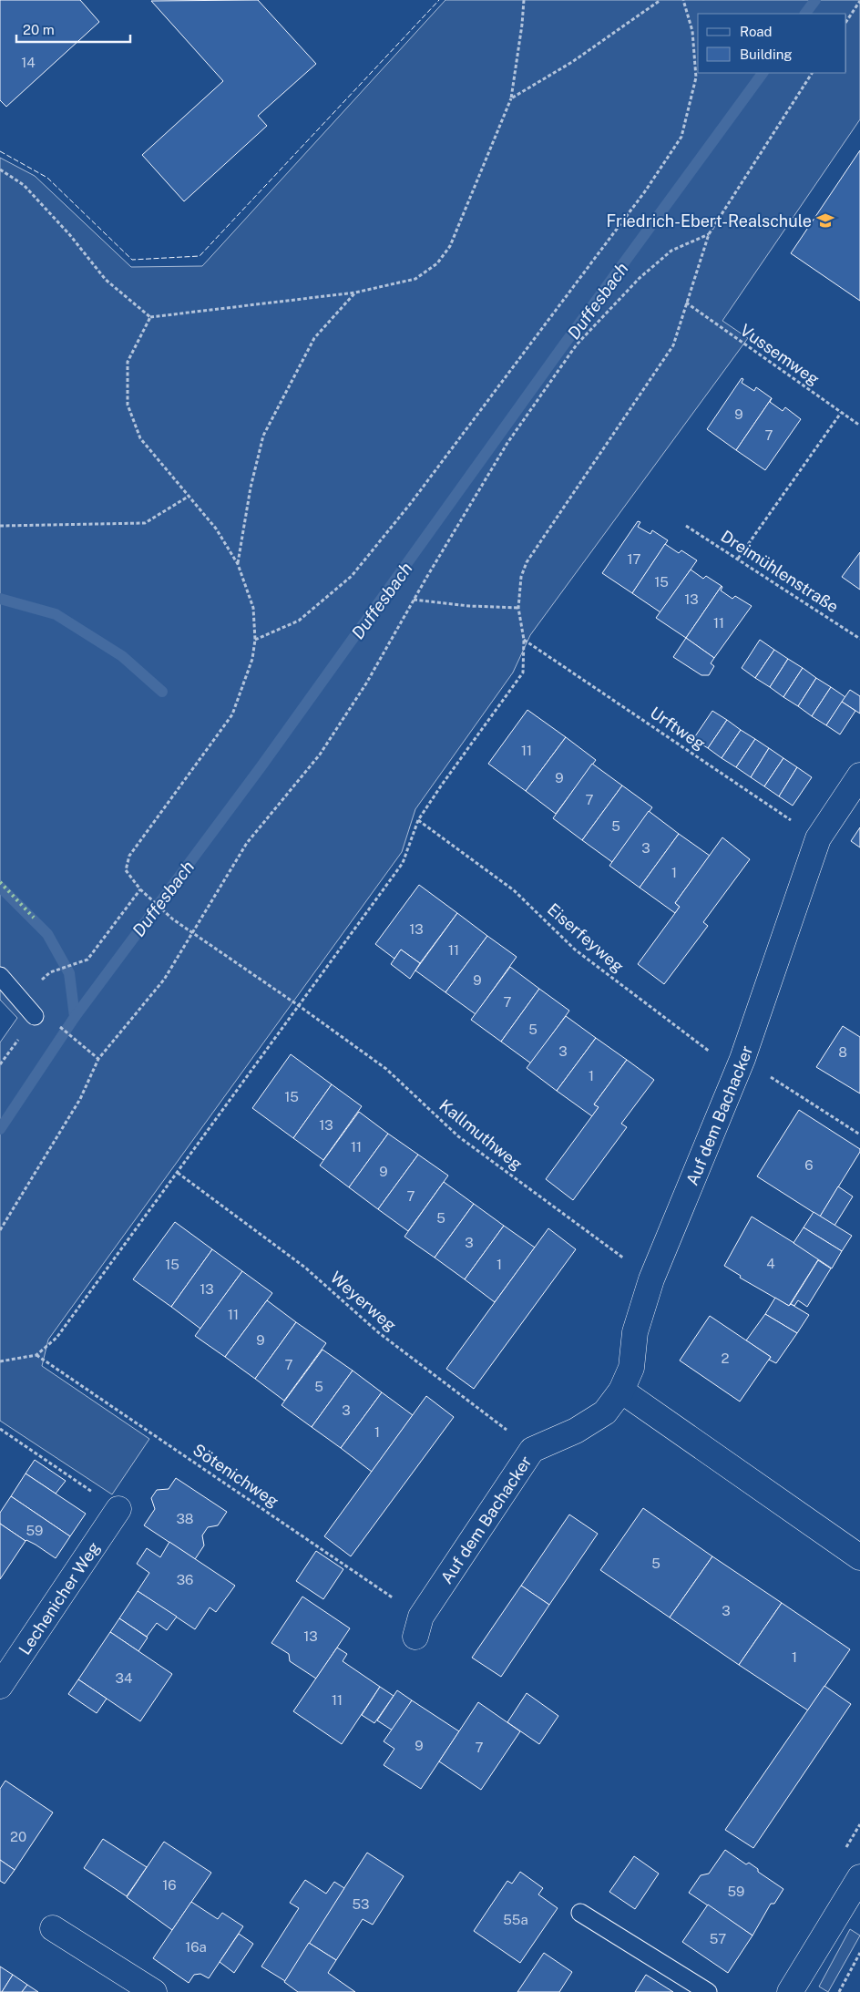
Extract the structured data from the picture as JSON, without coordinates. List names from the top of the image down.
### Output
{
  "streets": {
    "street": ["Auf dem Bachacker", "Lechenicher Weg"],
    "path": [
      "Vussemweg",
      "Dreimühlenstraße",
      "Urftweg",
      "Eiserfeyweg",
      "Kallmuthweg",
      "Weyerweg",
      "Sötenichweg"
    ]
  },
  "crossings": [
    ["Urftweg", "Auf dem Bachacker"],
    ["Eiserfeyweg", "Auf dem Bachacker"],
    ["Auf dem Bachacker", "Kallmuthweg"],
    ["Auf dem Bachacker", "Weyerweg"],
    ["Auf dem Bachacker", "Sötenichweg"]
  ],
  "water": ["Duffesbach"],
  "places": {
    "school or university": ["Friedrich-Ebert-Realschule"]
  },
  "house_numbers": [
    "14",
    "9",
    "7",
    "17",
    "15",
    "13",
    "11",
    "11",
    "9",
    "7",
    "5",
    "3",
    "1",
    "13",
    "11",
    "9",
    "7",
    "5",
    "3",
    "8",
    "1",
    "15",
    "13",
    "11",
    "6",
    "9",
    "7",
    "5",
    "3",
    "4",
    "15",
    "1",
    "13",
    "11",
    "9",
    "2",
    "7",
    "5",
    "3",
    "1",
    "38",
    "59",
    "5",
    "36",
    "3",
    "13",
    "1",
    "34",
    "11",
    "9",
    "7",
    "20",
    "16",
    "59",
    "53",
    "55a",
    "57",
    "16a"
  ],
  "legend": ["Road", "Building"],
  "scale_bar": "20 m"
}
